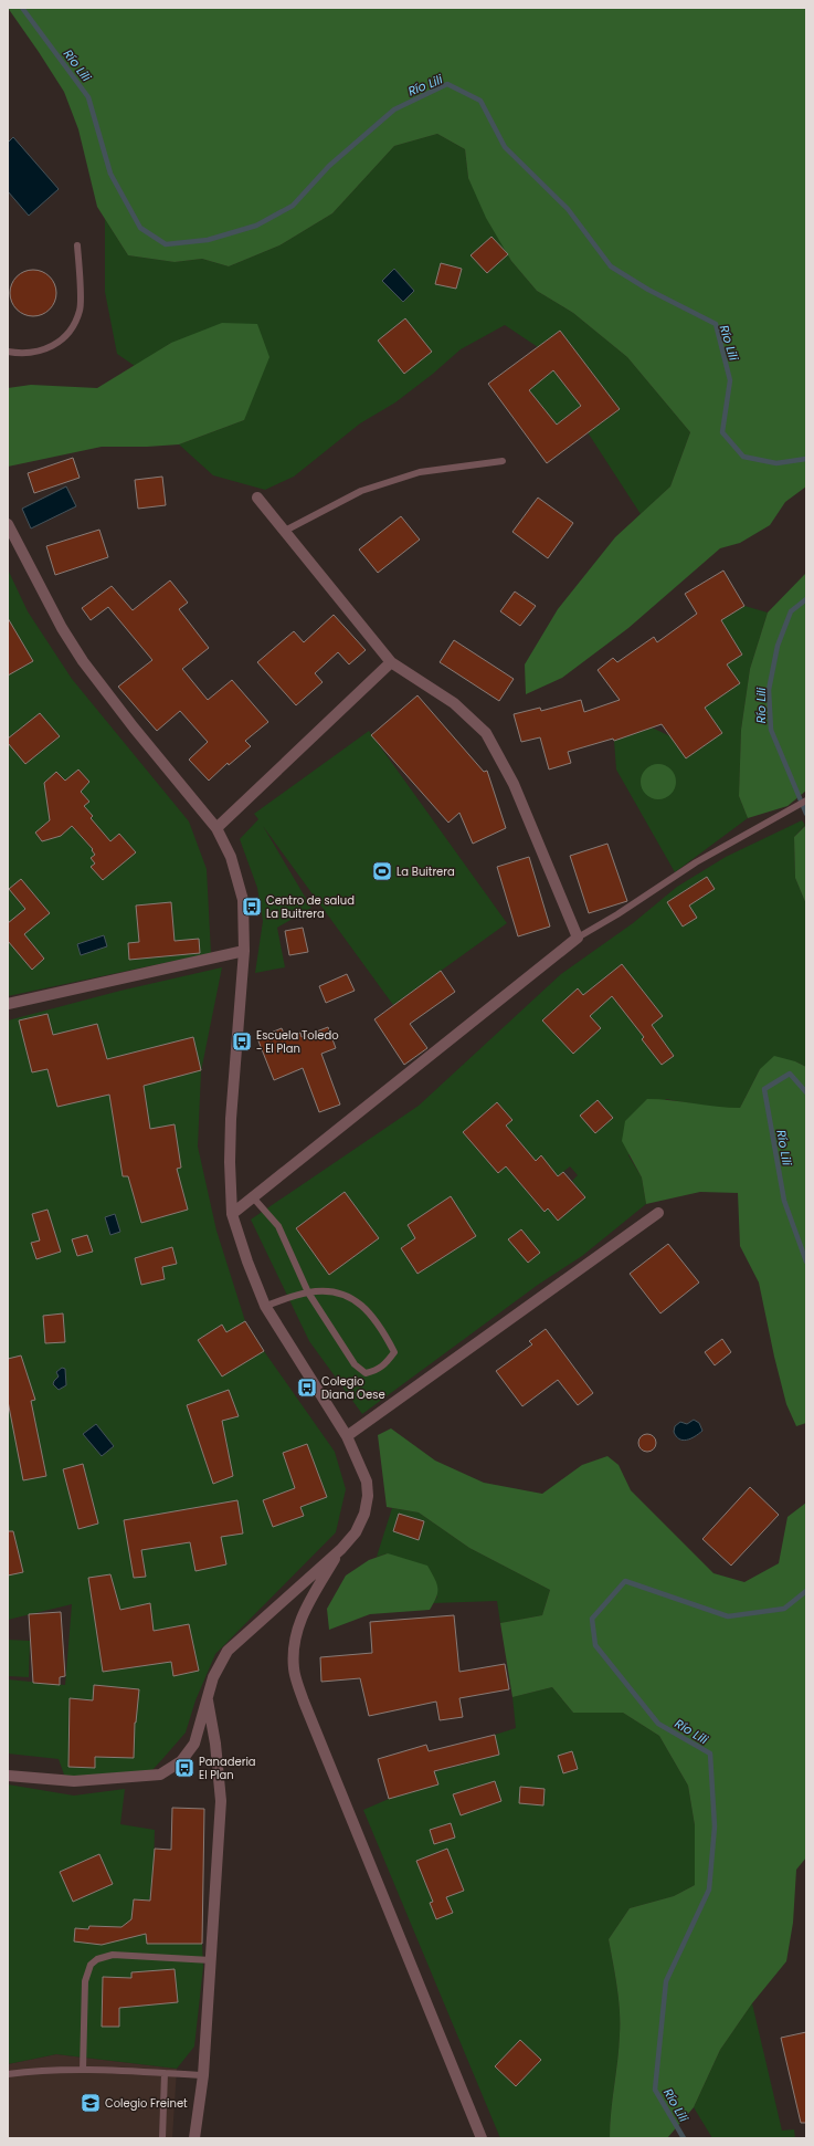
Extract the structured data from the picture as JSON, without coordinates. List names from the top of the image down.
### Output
{
  "water": ["Río Lili"],
  "places": {
    "sports": ["La Buitrera"],
    "bus stop": [
      "Centro de salud La Buitrera",
      "Escuela Toledo - El Plan",
      "Colegio Diana Oese",
      "Panaderia El Plan"
    ],
    "school or university": ["Colegio Freinet"]
  }
}
